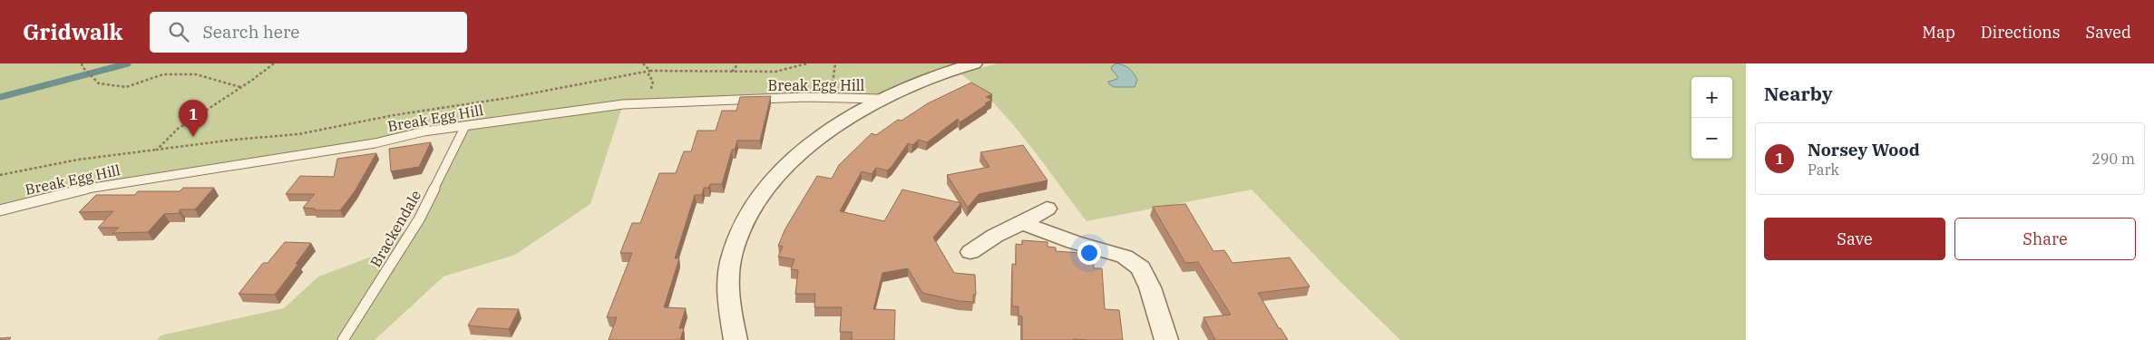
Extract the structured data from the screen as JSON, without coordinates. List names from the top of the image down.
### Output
{
  "streets": {
    "lane": ["Break Egg Hill", "Brackendale"]
  },
  "crossings": [
    ["Break Egg Hill", "Brackendale"]
  ],
  "page": {
    "header": "Gridwalk",
    "search": "Search here",
    "nav": ["Map", "Directions", "Saved"],
    "heading": "Nearby",
    "map_buttons": ["+", "−"],
    "pins": "1",
    "list": [
      {
        "mark": "1",
        "name": "Norsey Wood",
        "note": "Park",
        "value": "290 m"
      }
    ],
    "buttons": ["Save", "Share"]
  }
}
